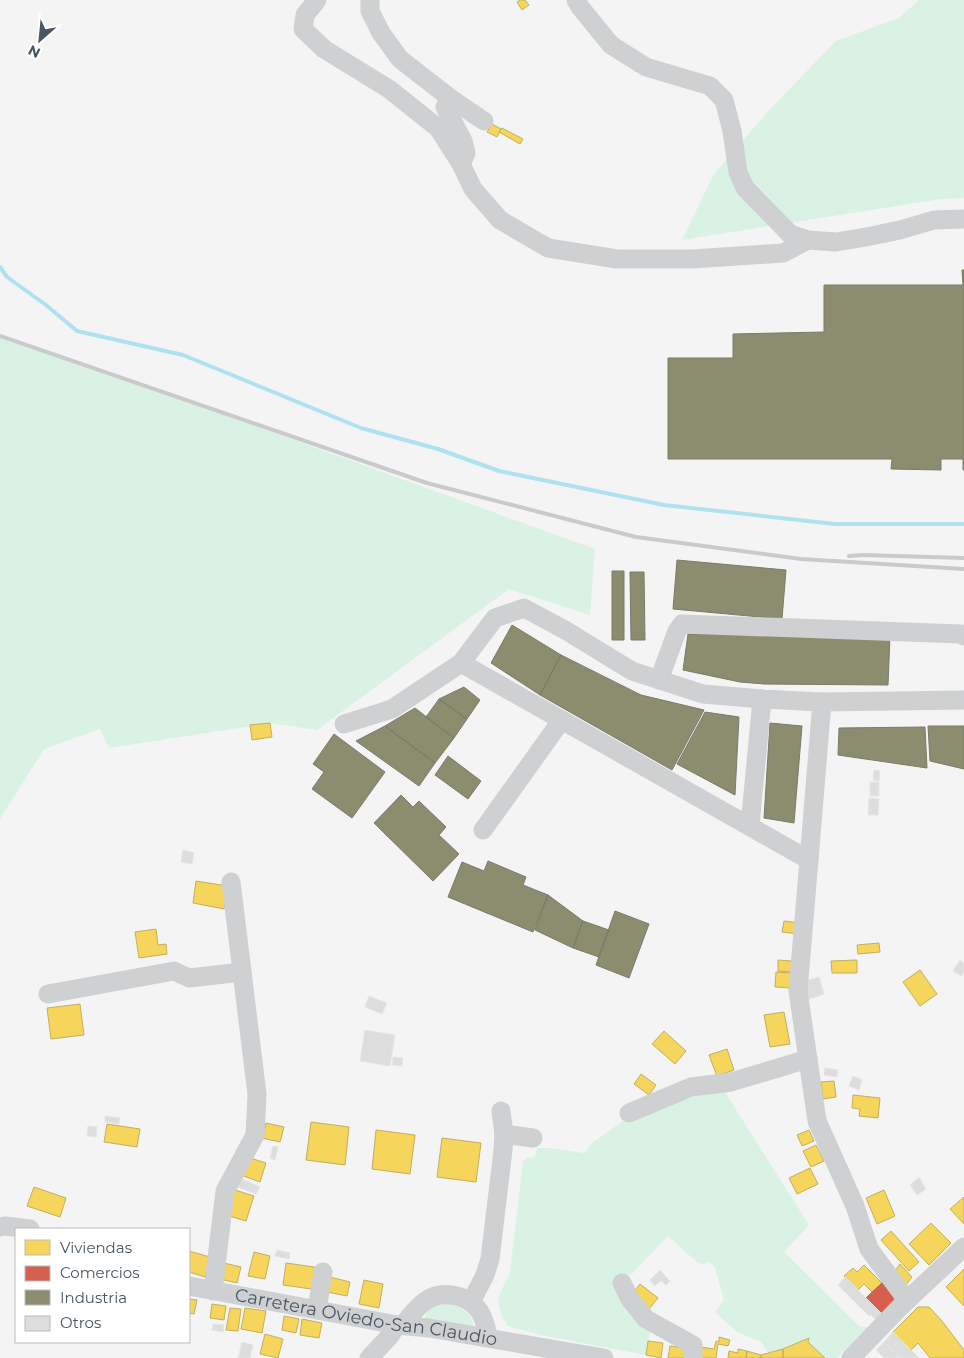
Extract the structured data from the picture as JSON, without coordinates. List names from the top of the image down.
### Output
{
  "streets": {
    "street": ["Carretera Oviedo-San Claudio"]
  },
  "legend": [
    "Viviendas",
    "Comercios",
    "Industria",
    "Otros"
  ],
  "north": "bottom left"
}
